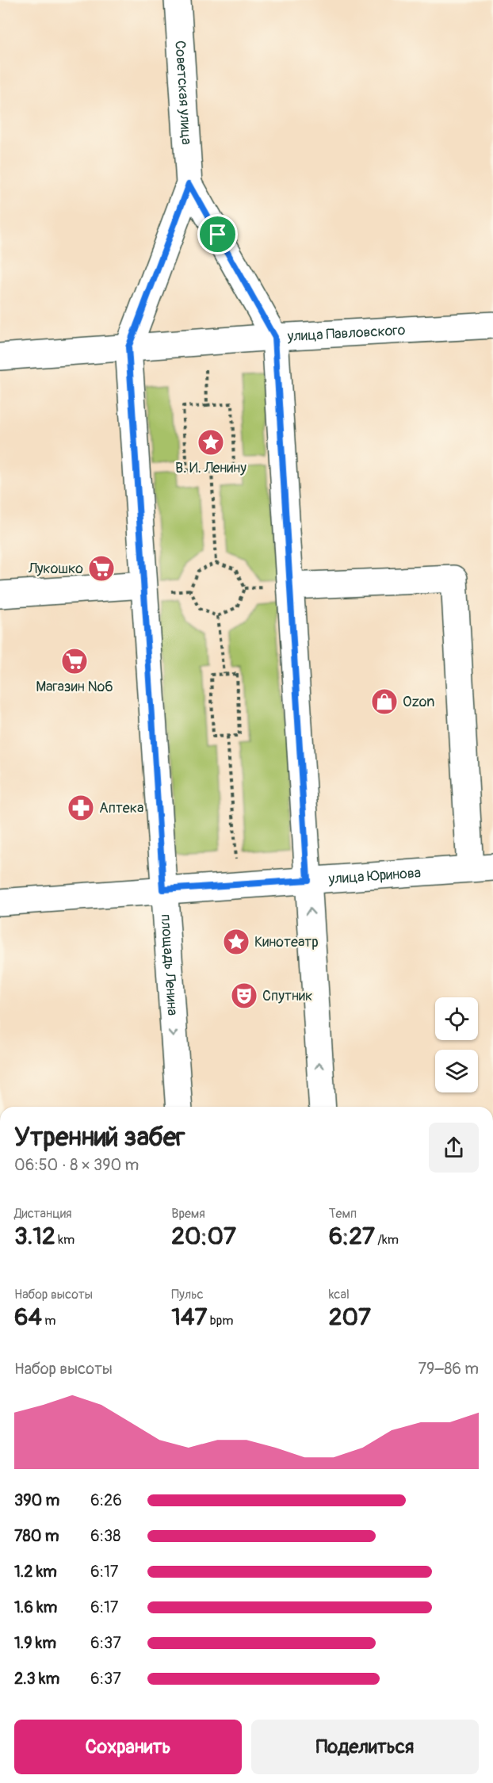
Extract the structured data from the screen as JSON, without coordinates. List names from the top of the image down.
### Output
{
  "streets": {
    "street": [
      "Советская улица",
      "улица Павловского",
      "улица Юринова",
      "площадь Ленина"
    ]
  },
  "crossings": [
    ["Советская улица", "площадь Ленина"],
    ["улица Павловского", "площадь Ленина"],
    ["улица Юринова", "площадь Ленина"]
  ],
  "places": {
    "place": ["В. И. Ленину", "Кинотеатр"],
    "supermarket": ["Лукошко", "Магазин №6"],
    "shop": ["Ozon"],
    "pharmacy": ["Аптека"],
    "theatre": ["Спутник"]
  },
  "page": {
    "heading": ["Утренний забег", "06:50 · 8 × 390 m"],
    "stats": [
      ["Дистанция", "3.12 km"],
      ["Время", "20:07"],
      ["Темп", "6:27 /km"],
      ["Набор высоты", "64 m"],
      ["Пульс", "147 bpm"],
      ["kcal", "207"]
    ],
    "chart": ["Набор высоты", "79–86 m"],
    "list": [
      {
        "name": "390 m",
        "note": "6:26"
      },
      {
        "name": "780 m",
        "note": "6:38"
      },
      {
        "name": "1.2 km",
        "note": "6:17"
      },
      {
        "name": "1.6 km",
        "note": "6:17"
      },
      {
        "name": "1.9 km",
        "note": "6:37"
      },
      {
        "name": "2.3 km",
        "note": "6:37"
      }
    ],
    "buttons": ["Сохранить", "Поделиться"]
  }
}
